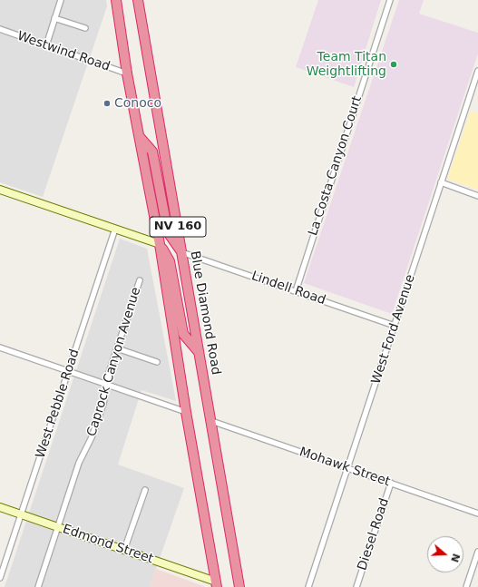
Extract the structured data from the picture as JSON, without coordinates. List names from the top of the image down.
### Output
{
  "streets": {
    "highway": ["NV 160", "Blue Diamond Road"],
    "street": [
      "Westwind Road",
      "La Costa Canyon Court",
      "Lindell Road",
      "West Ford Avenue",
      "Caprock Canyon Avenue",
      "West Pebble Road",
      "Mohawk Street",
      "Diesel Road",
      "Edmond Street"
    ]
  },
  "crossings": [
    ["Westwind Road", "NV 160"],
    ["La Costa Canyon Court", "Lindell Road"],
    ["NV 160", "Edmond Street"],
    ["Lindell Road", "Blue Diamond Road"],
    ["Lindell Road", "West Ford Avenue"],
    ["Blue Diamond Road", "Mohawk Street"],
    ["West Ford Avenue", "Mohawk Street"],
    ["Caprock Canyon Avenue", "Edmond Street"],
    ["West Pebble Road", "Edmond Street"],
    ["Mohawk Street", "Diesel Road"]
  ],
  "places": ["Team Titan Weightlifting", "Conoco"],
  "north": "right"
}
